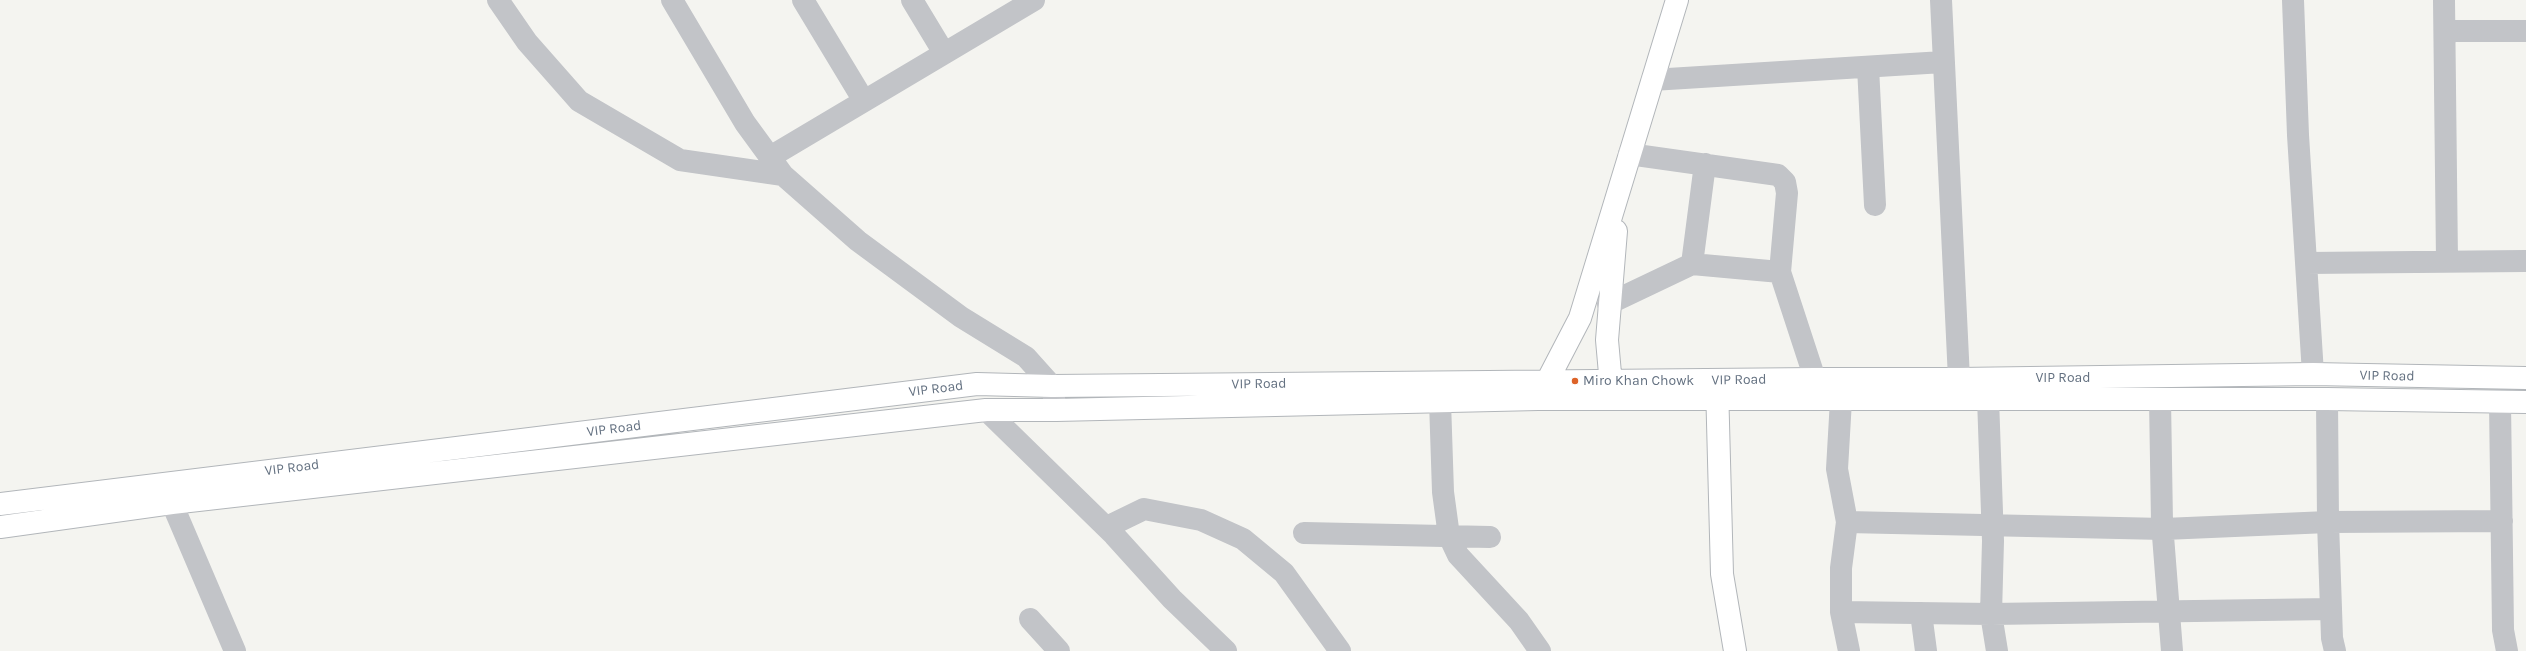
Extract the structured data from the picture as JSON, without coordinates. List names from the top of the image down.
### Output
{
  "streets": {
    "main road": ["VIP Road"]
  },
  "places": ["Miro Khan Chowk"]
}
